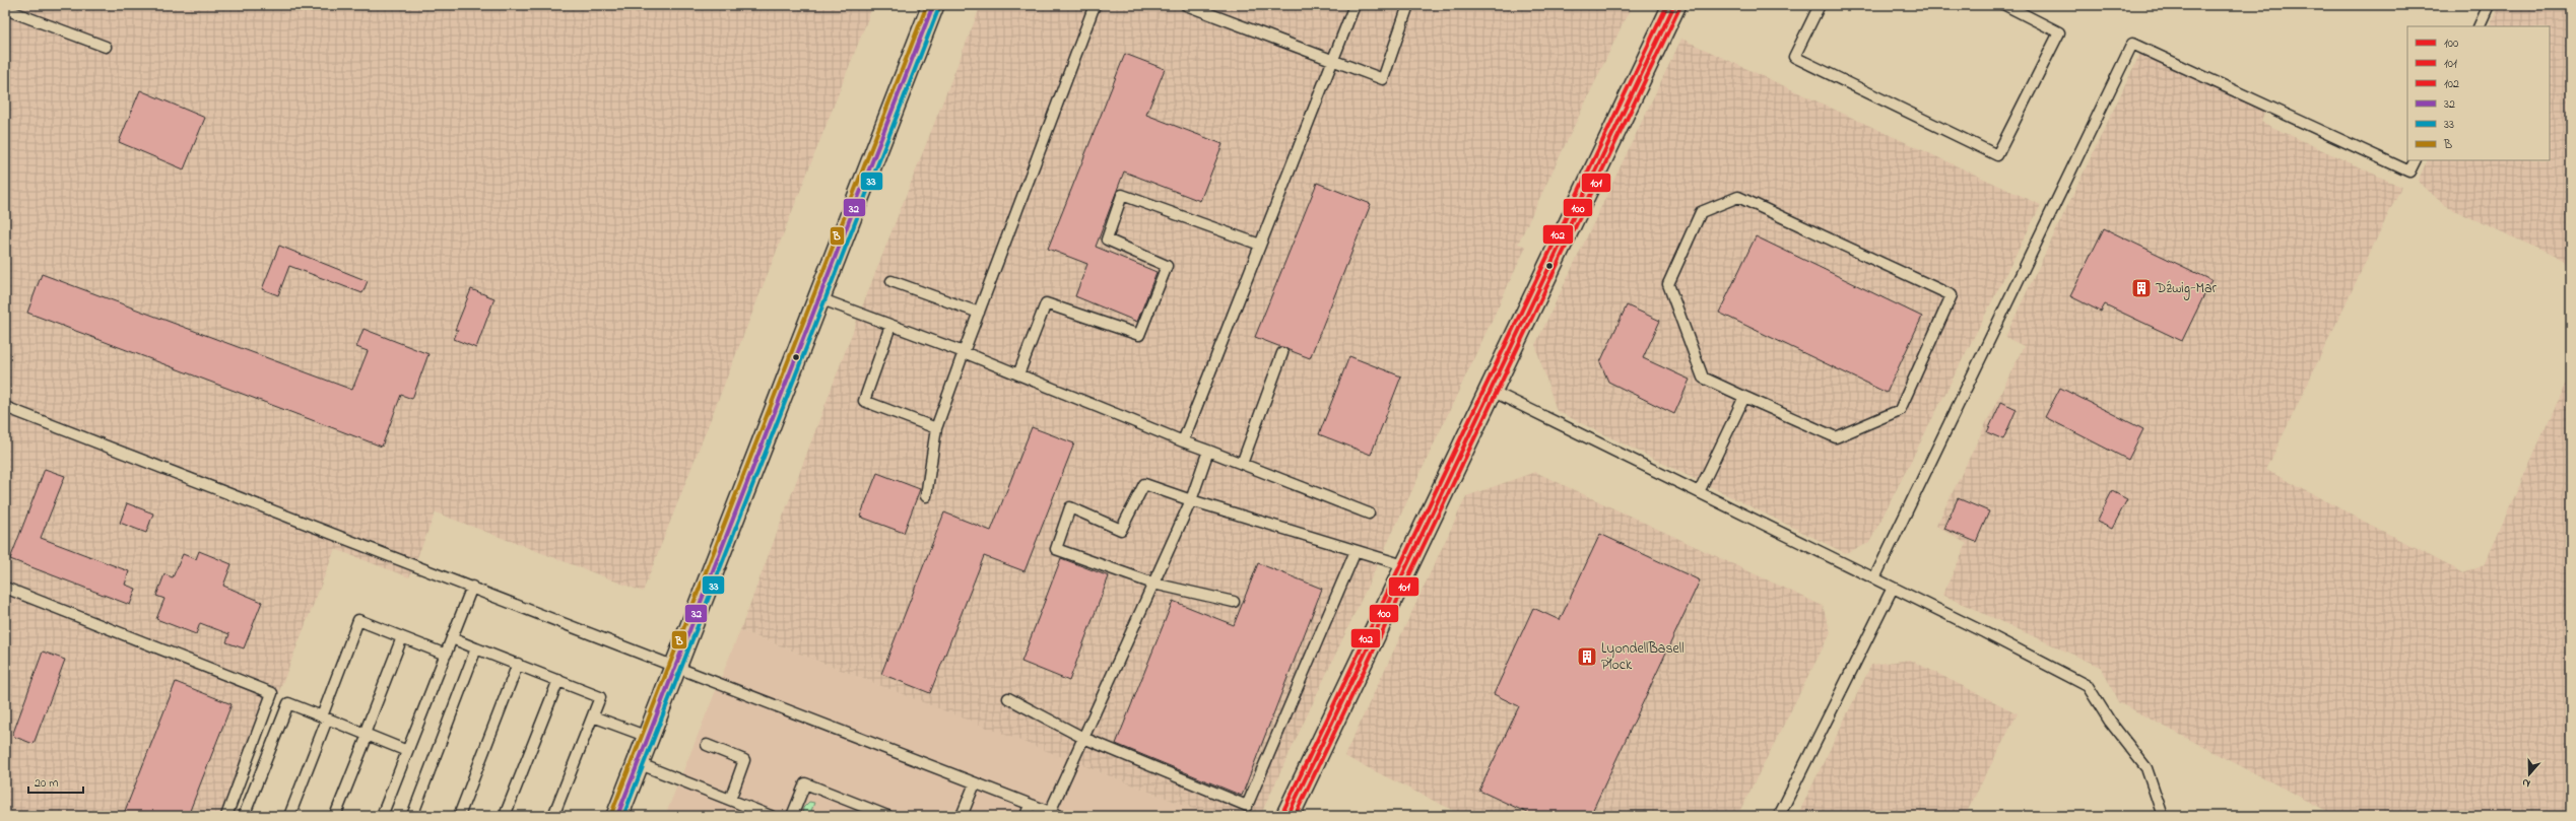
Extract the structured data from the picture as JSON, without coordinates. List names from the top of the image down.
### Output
{
  "places": {
    "building": ["Dźwig-Mar", "LyondellBasell Płock"]
  },
  "lines": [
    "transit line 100",
    "transit line 102",
    "transit line 32",
    "transit line B",
    "transit line 33",
    "transit line 101"
  ],
  "legend": [
    "100",
    "101",
    "102",
    "32",
    "33",
    "B"
  ],
  "scale_bar": "20 m",
  "north": "bottom"
}
